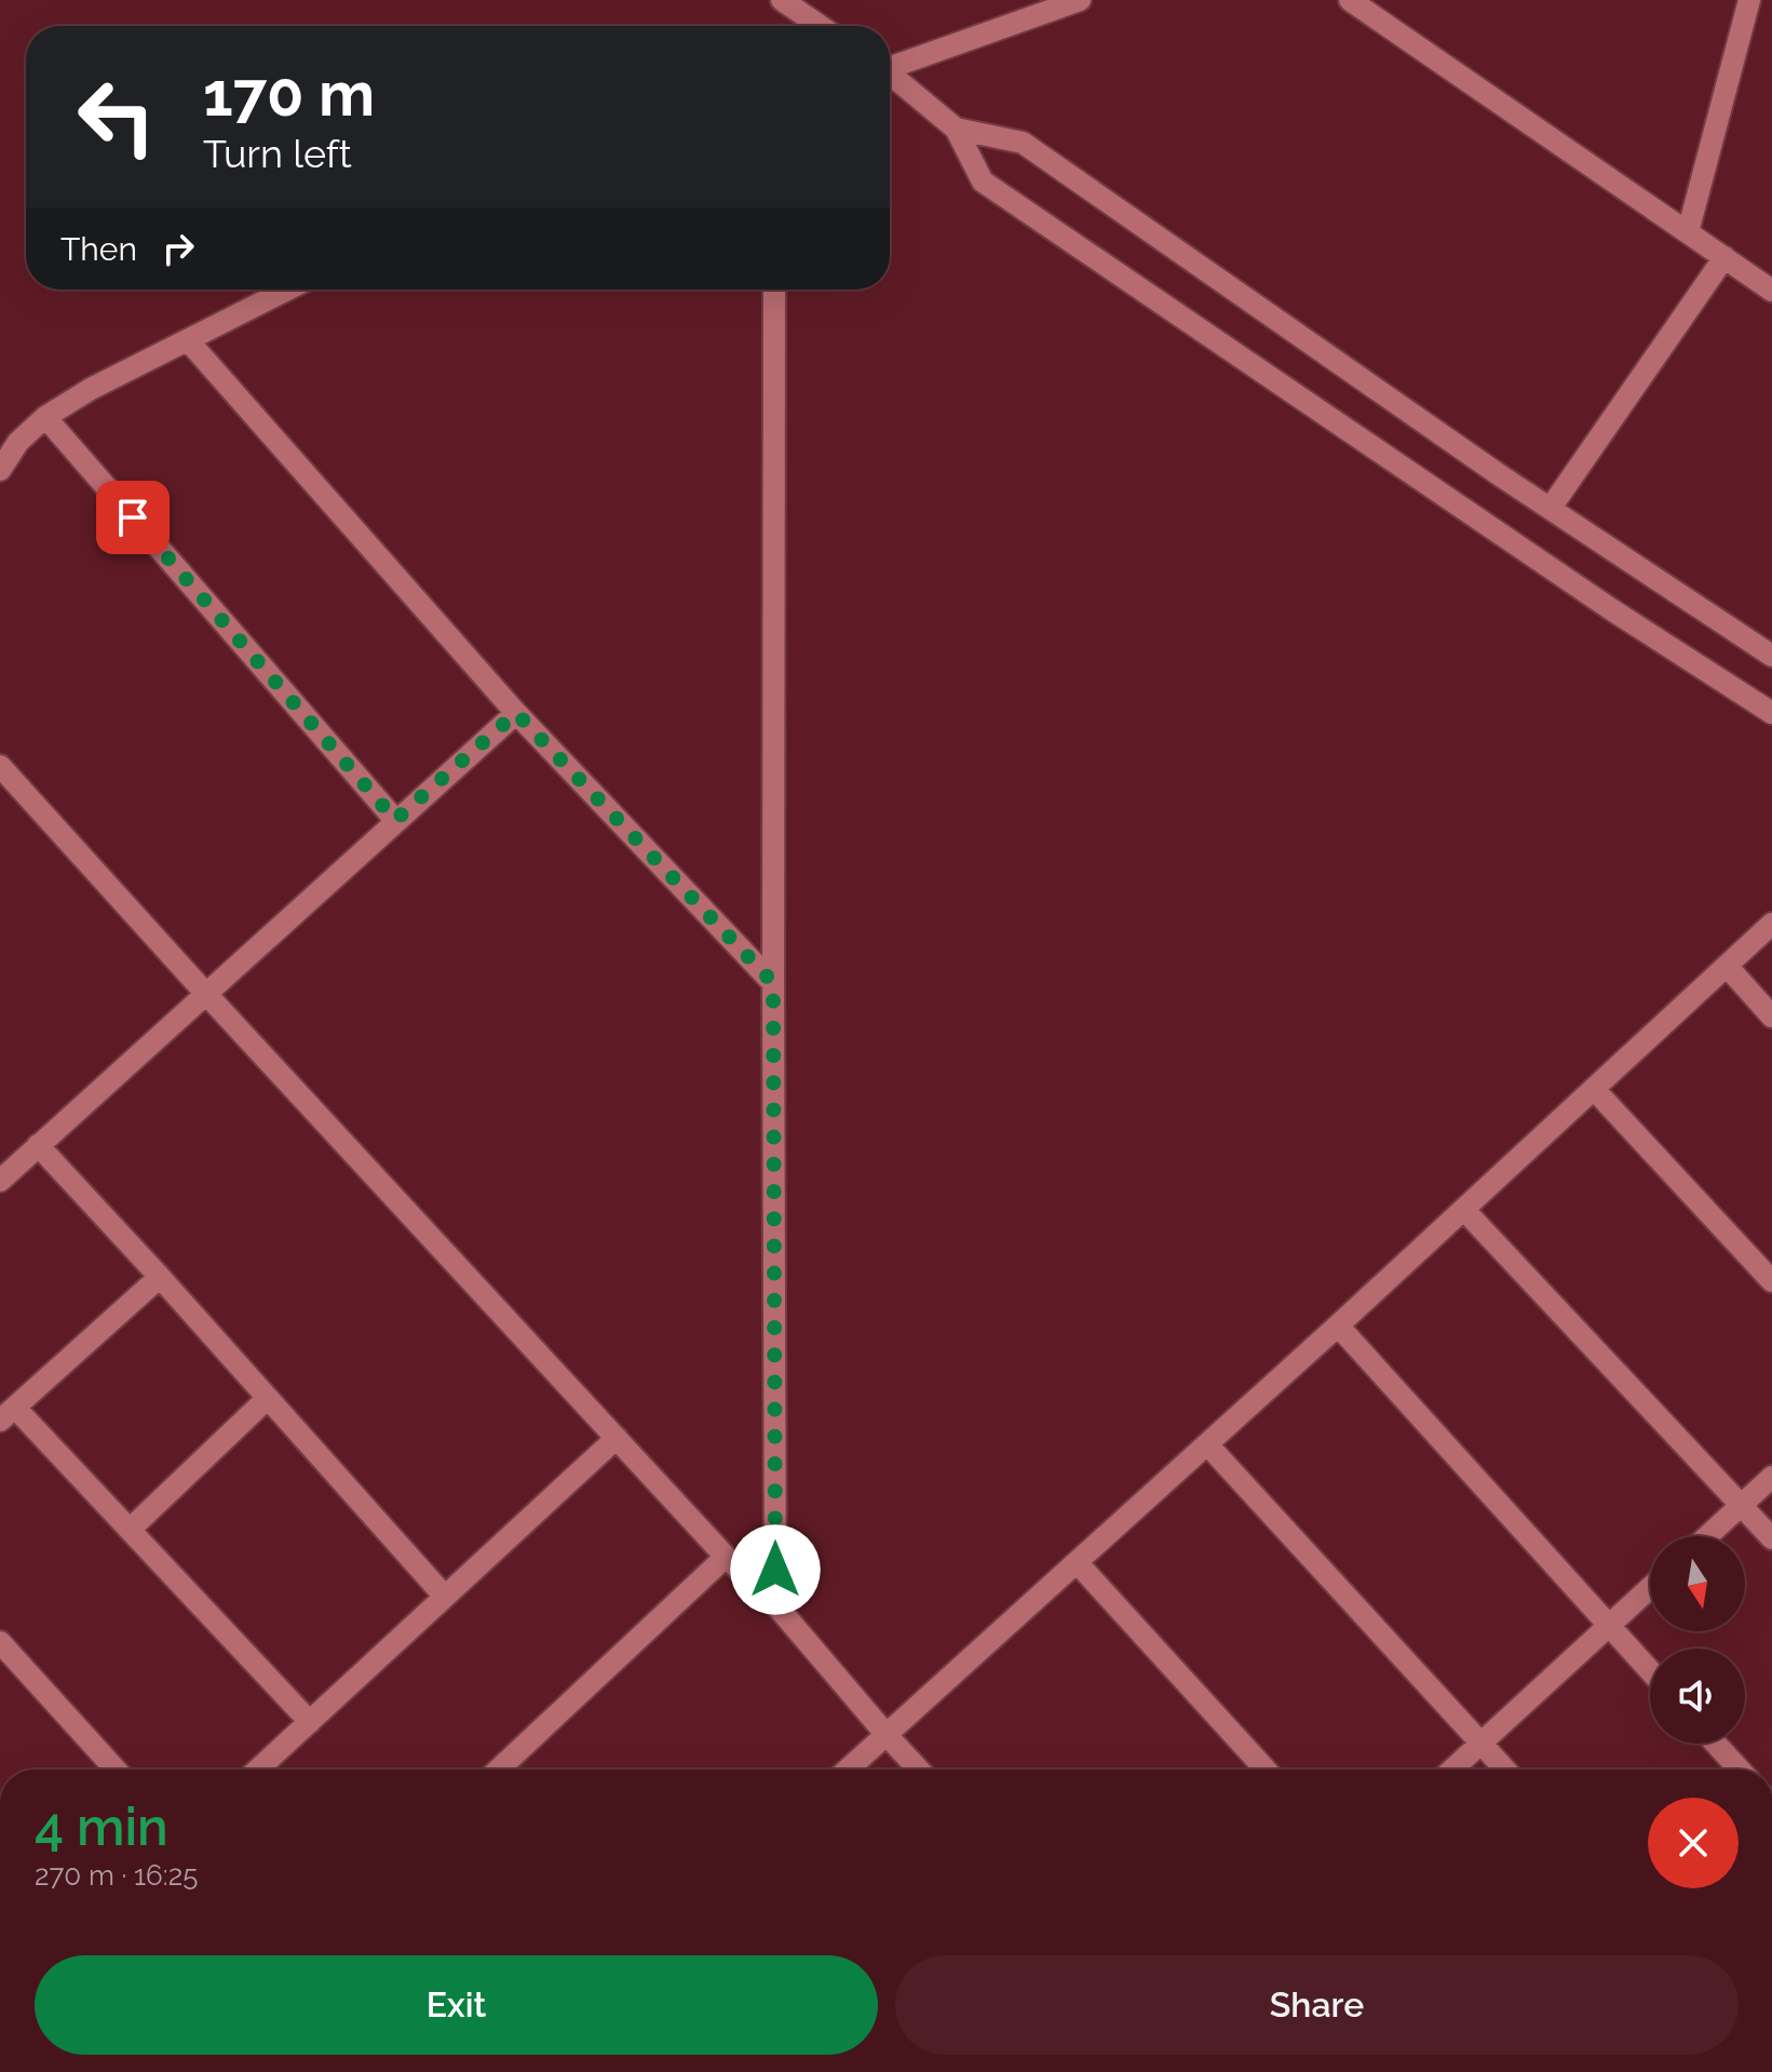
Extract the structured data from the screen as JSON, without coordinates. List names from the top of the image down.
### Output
{
  "north": "bottom",
  "page": {
    "turn": ["170 m", "Turn left"],
    "then": "Then",
    "heading": ["4 min", "270 m · 16:25"],
    "buttons": ["Exit", "Share"]
  }
}
